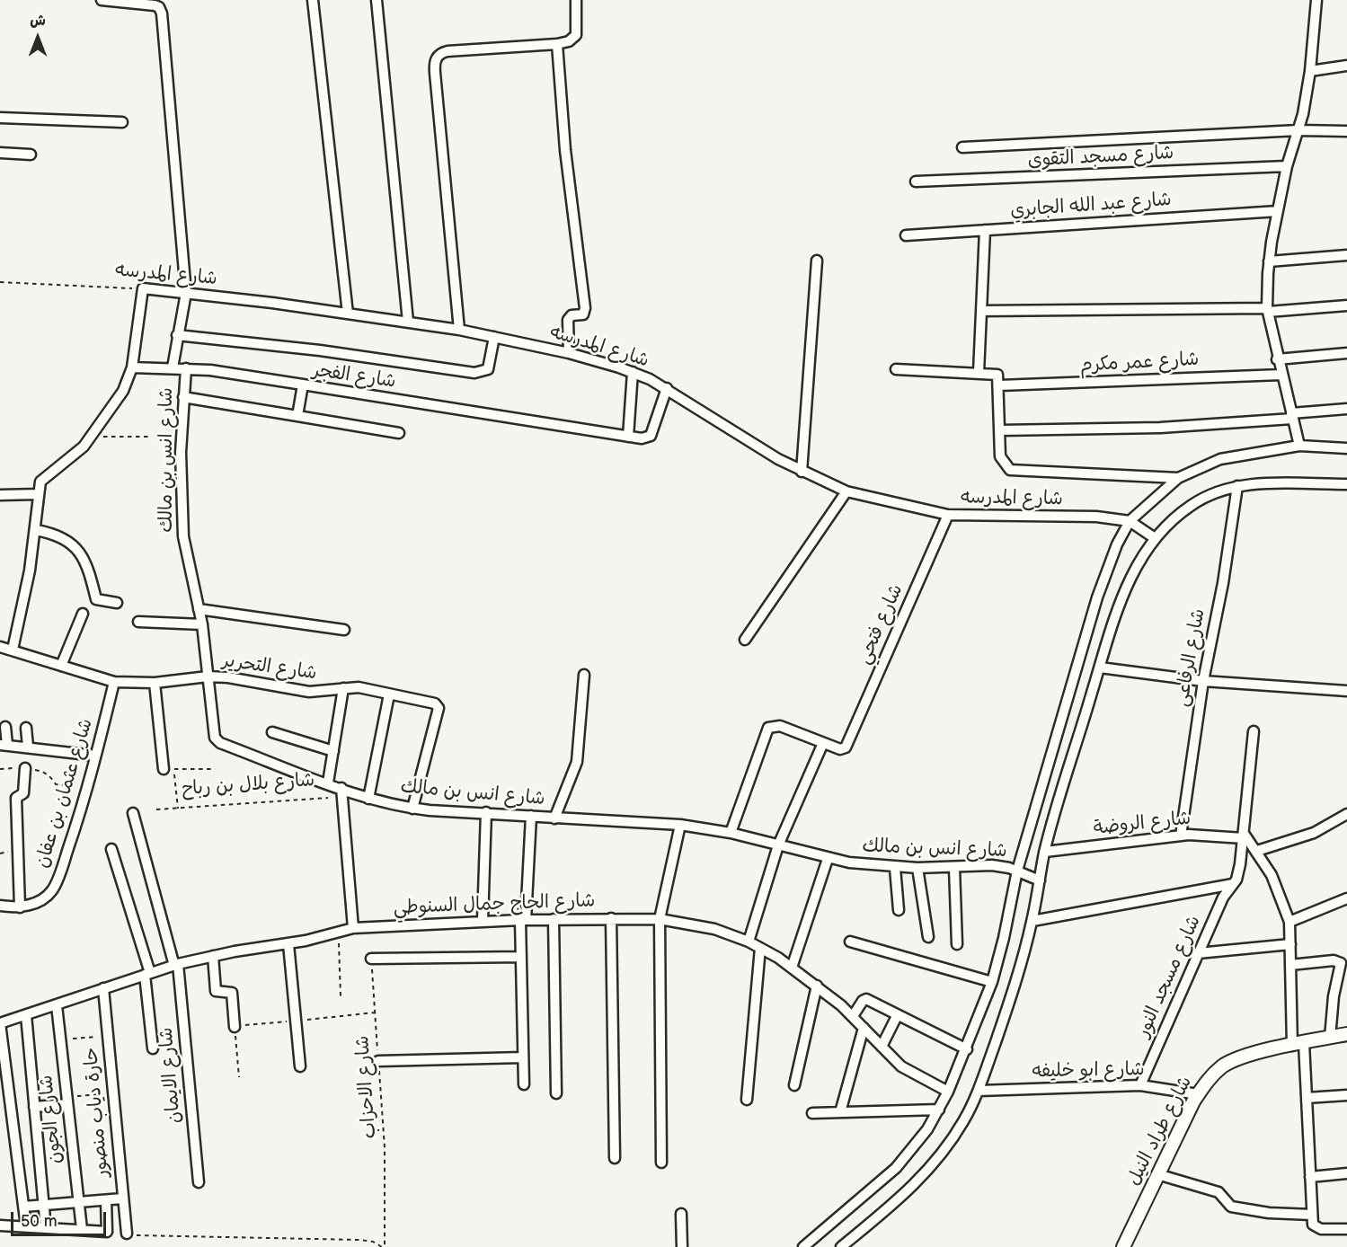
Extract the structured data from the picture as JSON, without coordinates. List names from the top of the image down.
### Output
{
  "streets": {
    "street": [
      "شارع مسجد التقوى",
      "شارع عبد الله الجابري",
      "شارع المدرسه",
      "شارع عمر مكرم",
      "شارع الفجر",
      "شارع انس بن مالك",
      "شارع فتحي",
      "شارع الرفاعى",
      "شارع التحرير",
      "شارع عثمان بن عفان",
      "شارع الروضة",
      "شارع الحاج جمال السنوطي",
      "شارع مسجد النور",
      "شارع ابو خليفه",
      "شارع الايمان",
      "حارة دياب منصور",
      "شارع الجون",
      "شارع طراد النيل"
    ],
    "path": ["شارع بلال بن رباح", "شارع الاحزاب"]
  },
  "crossings": [
    ["شارع المدرسه", "شارع فتحي"],
    ["شارع انس بن مالك", "شارع التحرير"],
    ["شارع انس بن مالك", "شارع بلال بن رباح"],
    ["شارع الرفاعى", "شارع الروضة"],
    ["شارع التحرير", "شارع عثمان بن عفان"],
    ["شارع الروضة", "شارع مسجد النور"],
    ["شارع الحاج جمال السنوطي", "شارع الايمان"],
    ["شارع الحاج جمال السنوطي", "حارة دياب منصور"],
    ["شارع الحاج جمال السنوطي", "شارع الجون"],
    ["شارع مسجد النور", "شارع ابو خليفه"],
    ["شارع ابو خليفه", "شارع طراد النيل"]
  ],
  "scale_bar": "50 m",
  "north": "top"
}
